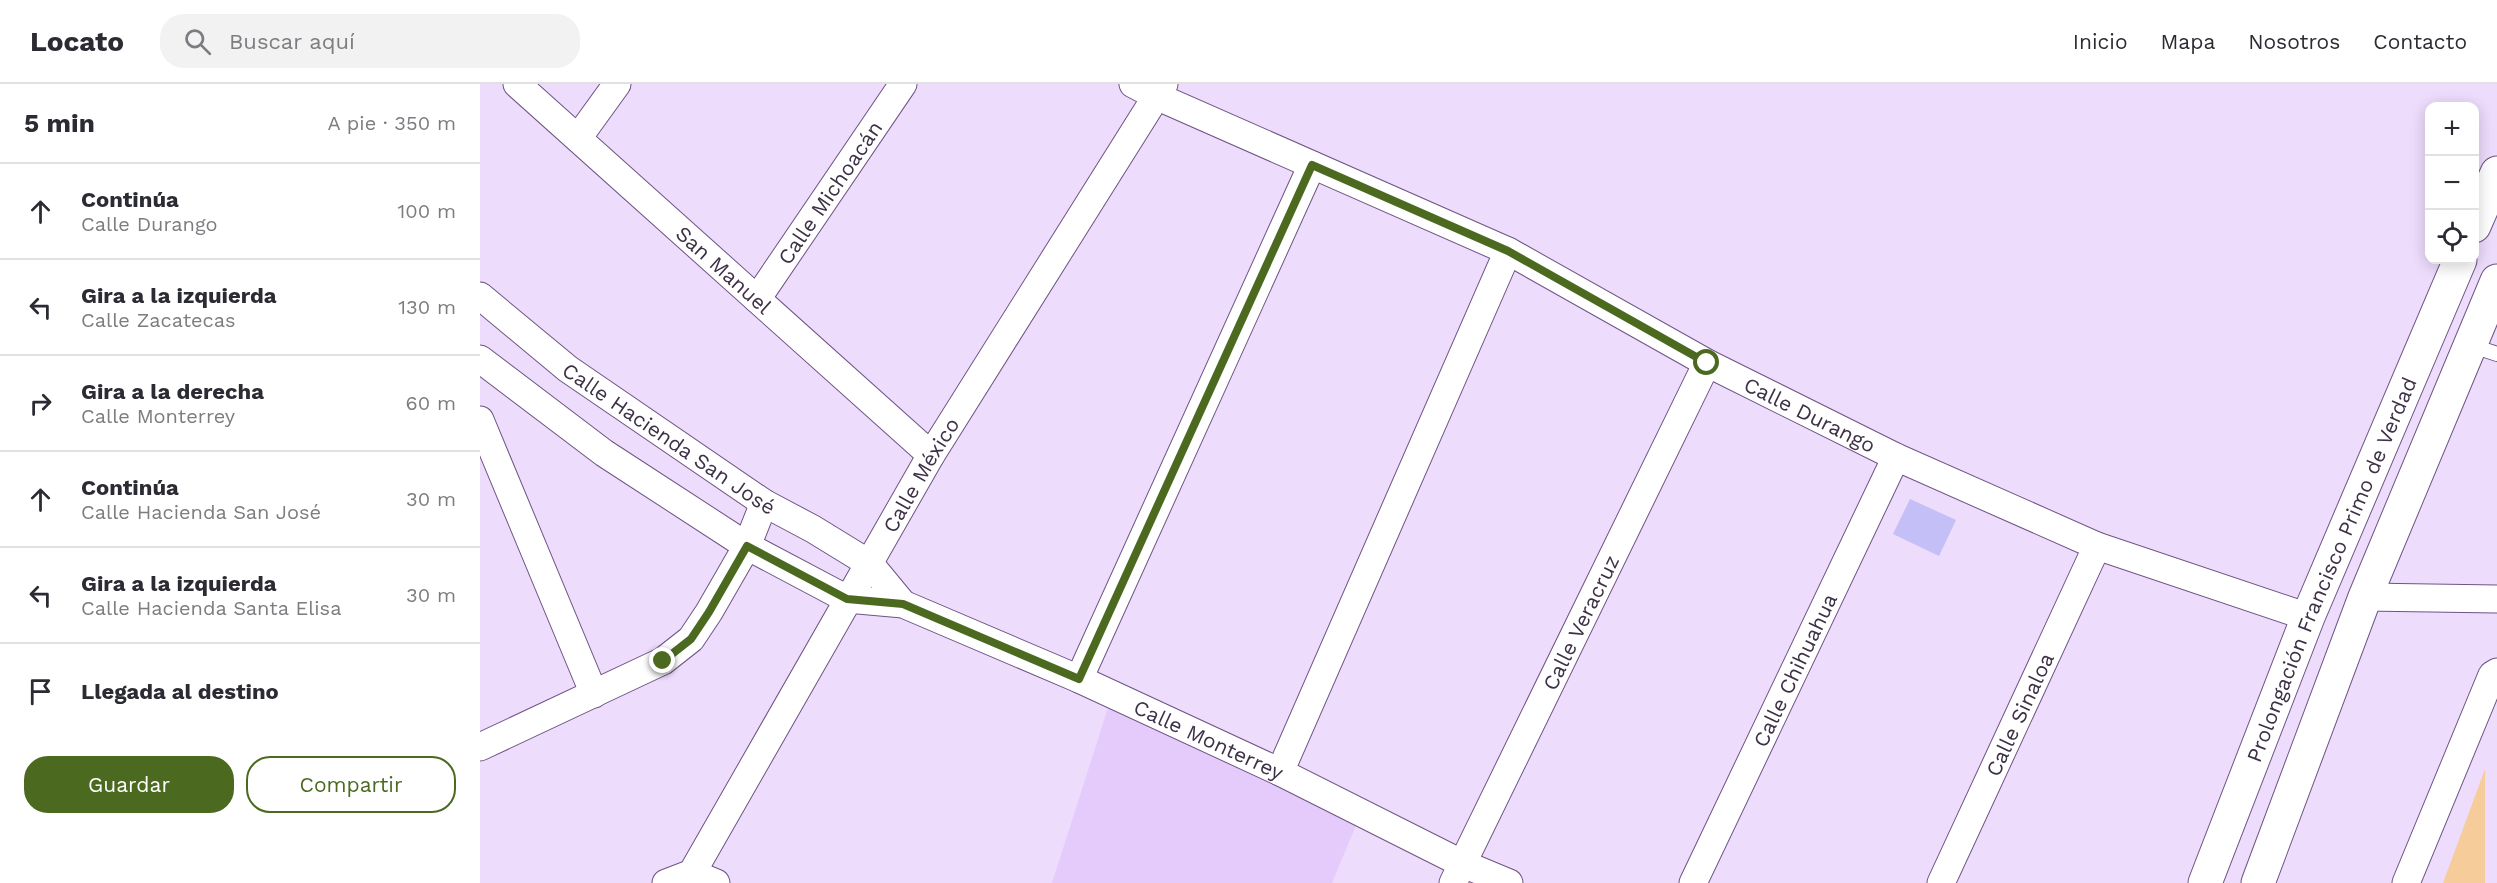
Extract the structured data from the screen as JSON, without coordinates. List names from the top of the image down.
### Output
{
  "streets": {
    "main road": ["Prolongación Francisco Primo de Verdad"],
    "street": [
      "Calle Michoacán",
      "San Manuel",
      "Calle Durango",
      "Calle Hacienda San José",
      "Calle México",
      "Calle Veracruz",
      "Calle Chihuahua",
      "Calle Sinaloa",
      "Calle Monterrey"
    ]
  },
  "crossings": [
    ["Calle Michoacán", "San Manuel"],
    ["San Manuel", "Calle México"],
    ["Calle Durango", "Calle México"],
    ["Calle Durango", "Prolongación Francisco Primo de Verdad"],
    ["Calle Durango", "Calle Veracruz"],
    ["Calle Durango", "Calle Chihuahua"],
    ["Calle Durango", "Calle Sinaloa"],
    ["Calle Hacienda San José", "Calle México"],
    ["Calle Hacienda San José", "Calle Monterrey"],
    ["Calle México", "Calle Monterrey"],
    ["Calle Veracruz", "Calle Monterrey"]
  ],
  "page": {
    "header": "Locato",
    "search": "Buscar aquí",
    "nav": [
      "Inicio",
      "Mapa",
      "Nosotros",
      "Contacto"
    ],
    "heading": ["5 min", "A pie · 350 m"],
    "map_buttons": ["+", "−"],
    "list": [
      ["Continúa", "Calle Durango", "100 m"],
      ["Gira a la izquierda", "Calle Zacatecas", "130 m"],
      ["Gira a la derecha", "Calle Monterrey", "60 m"],
      ["Continúa", "Calle Hacienda San José", "30 m"],
      ["Gira a la izquierda", "Calle Hacienda Santa Elisa", "30 m"],
      "Llegada al destino"
    ],
    "buttons": ["Guardar", "Compartir"]
  }
}
